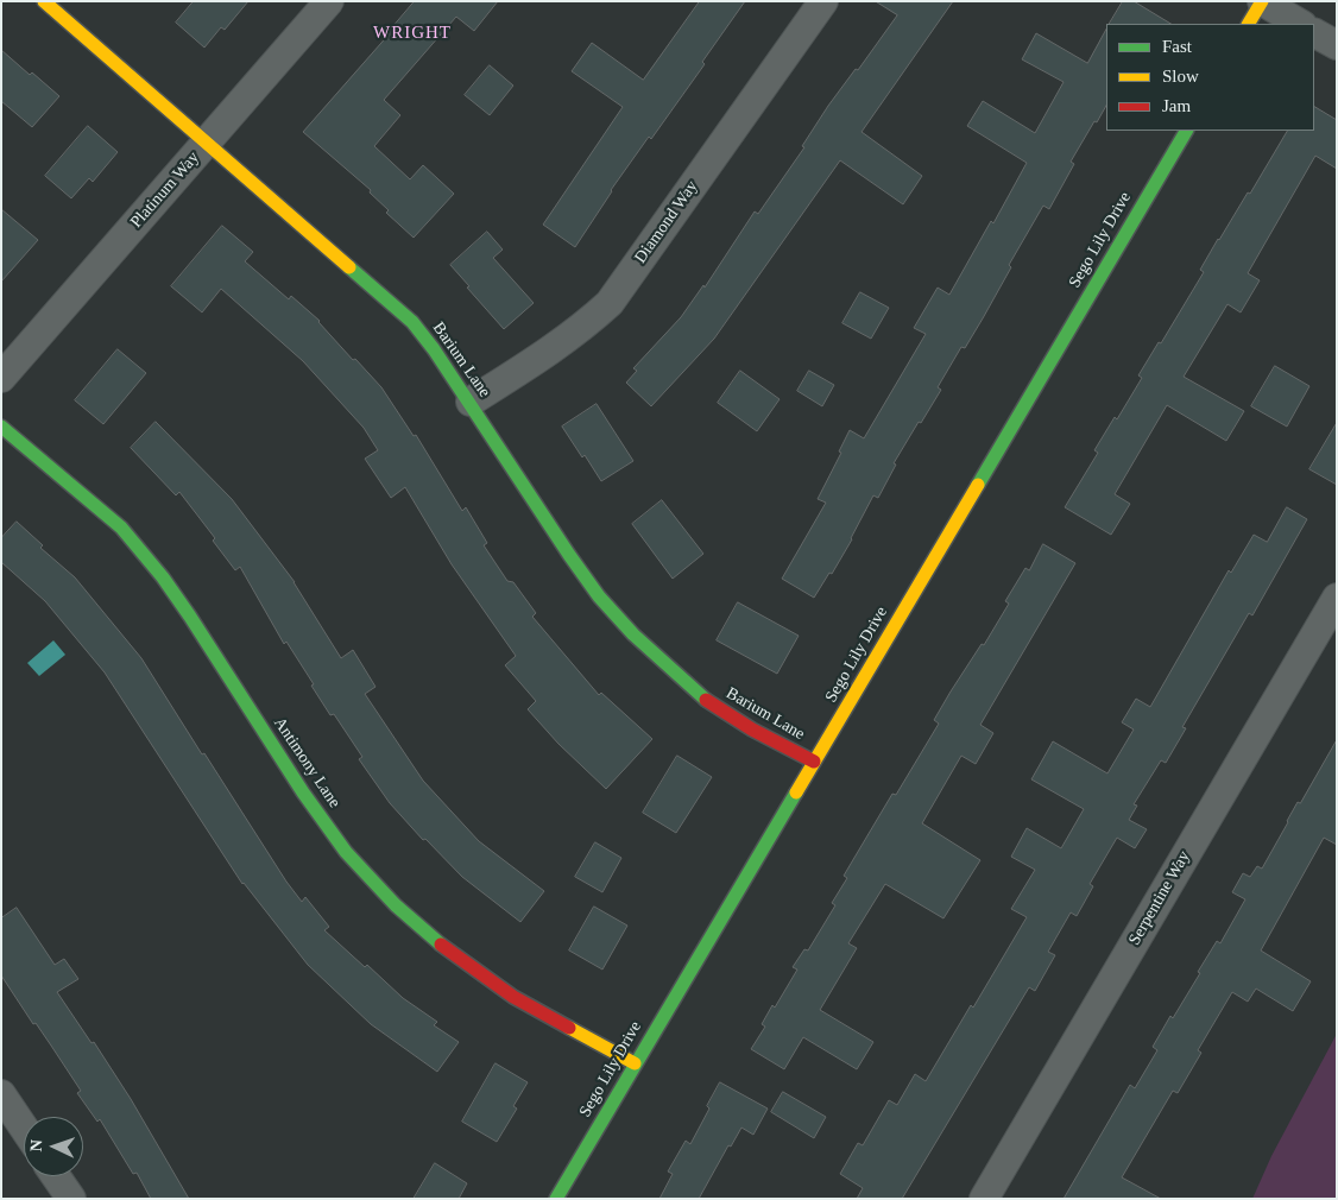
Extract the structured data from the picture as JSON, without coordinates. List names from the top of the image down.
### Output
{
  "streets": {
    "street": [
      "Platinum Way",
      "Diamond Way",
      "Sego Lily Drive",
      "Barium Lane",
      "Antimony Lane",
      "Serpentine Way"
    ]
  },
  "crossings": [
    ["Platinum Way", "Barium Lane"],
    ["Diamond Way", "Barium Lane"],
    ["Sego Lily Drive", "Barium Lane"],
    ["Sego Lily Drive", "Antimony Lane"]
  ],
  "districts": ["WRIGHT"],
  "legend": ["Fast", "Slow", "Jam"],
  "north": "left"
}
